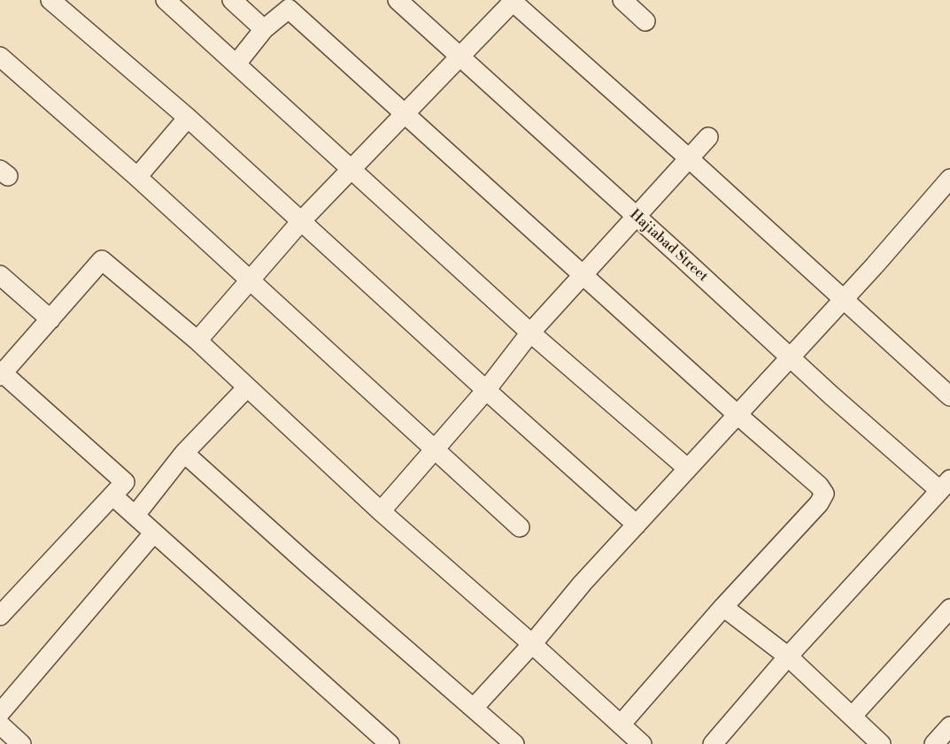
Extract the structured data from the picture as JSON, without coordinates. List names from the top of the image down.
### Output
{
  "streets": {
    "street": ["Hajiabad Street"]
  }
}
